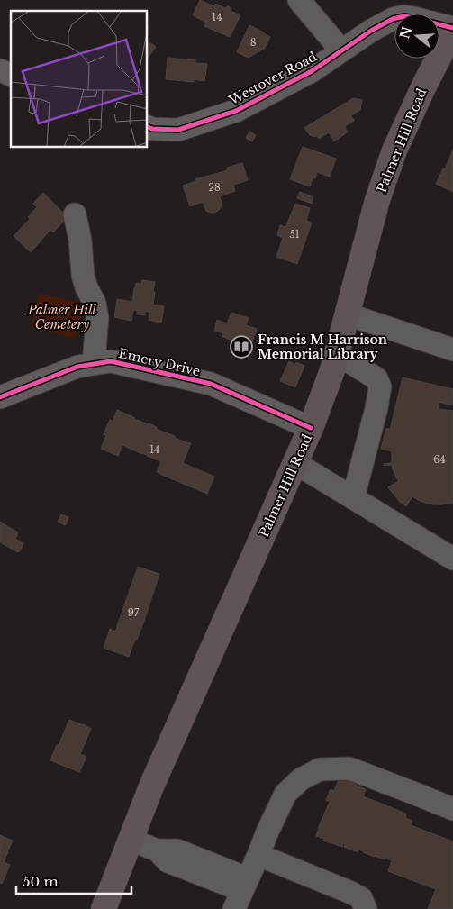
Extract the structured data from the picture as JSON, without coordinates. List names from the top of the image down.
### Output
{
  "streets": {
    "main road": ["Palmer Hill Road"],
    "street": ["Westover Road", "Emery Drive"]
  },
  "crossings": [
    ["Westover Road", "Palmer Hill Road"],
    ["Palmer Hill Road", "Emery Drive"]
  ],
  "parks": ["Palmer Hill Cemetery"],
  "places": {
    "library": ["Francis M Harrison Memorial Library"]
  },
  "house_numbers": [
    "14",
    "8",
    "28",
    "51",
    "14",
    "64",
    "97"
  ],
  "scale_bar": "50 m",
  "north": "left"
}
